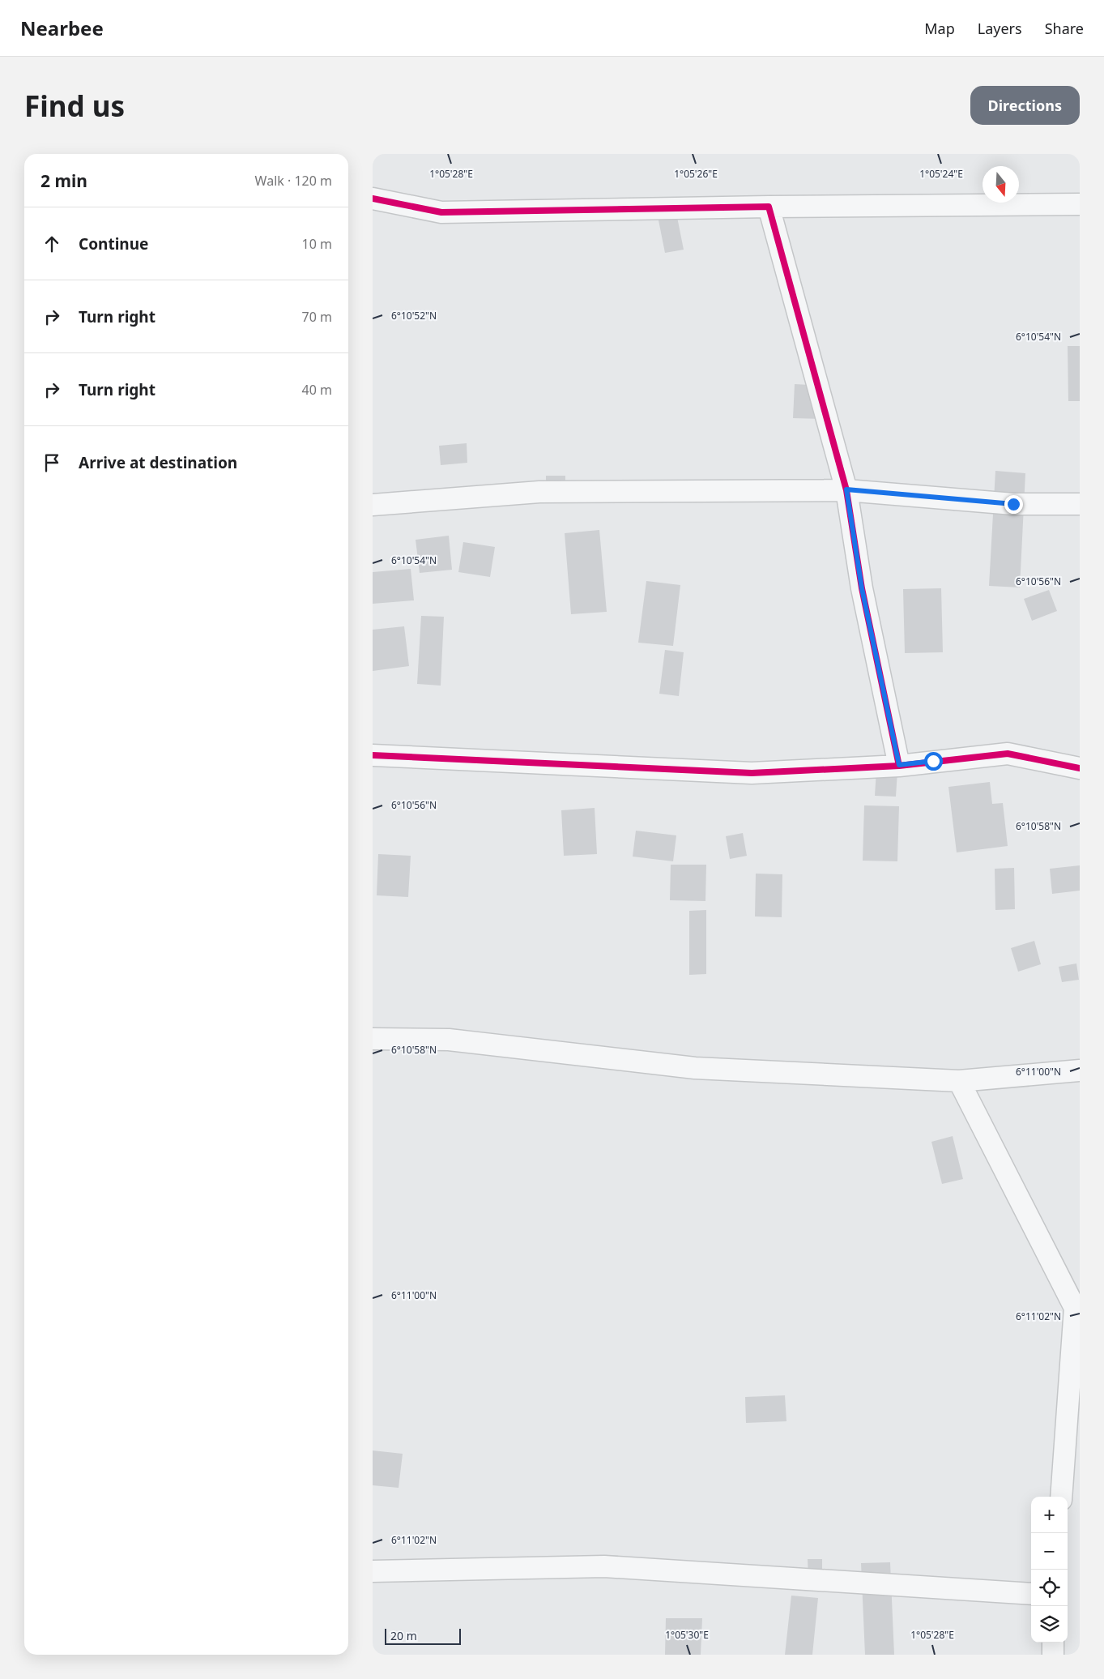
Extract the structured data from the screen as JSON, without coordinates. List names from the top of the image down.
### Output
{
  "scale_bar": "20 m",
  "north": "bottom",
  "page": {
    "header": "Nearbee",
    "nav": ["Map", "Layers", "Share"],
    "buttons": "Directions",
    "title": "Find us",
    "heading": ["2 min", "Walk · 120 m"],
    "list": [
      ["Continue", "10 m"],
      ["Turn right", "70 m"],
      ["Turn right", "40 m"],
      "Arrive at destination"
    ],
    "map_buttons": ["+", "−"],
    "scale": "20 m"
  },
  "coordinates": [
    "1°05'28\"E",
    "1°05'26\"E",
    "1°05'24\"E",
    "6°10'52\"N",
    "6°10'54\"N",
    "6°10'56\"N",
    "6°10'58\"N",
    "6°11'00\"N",
    "6°11'02\"N",
    "1°05'30\"E"
  ]
}
